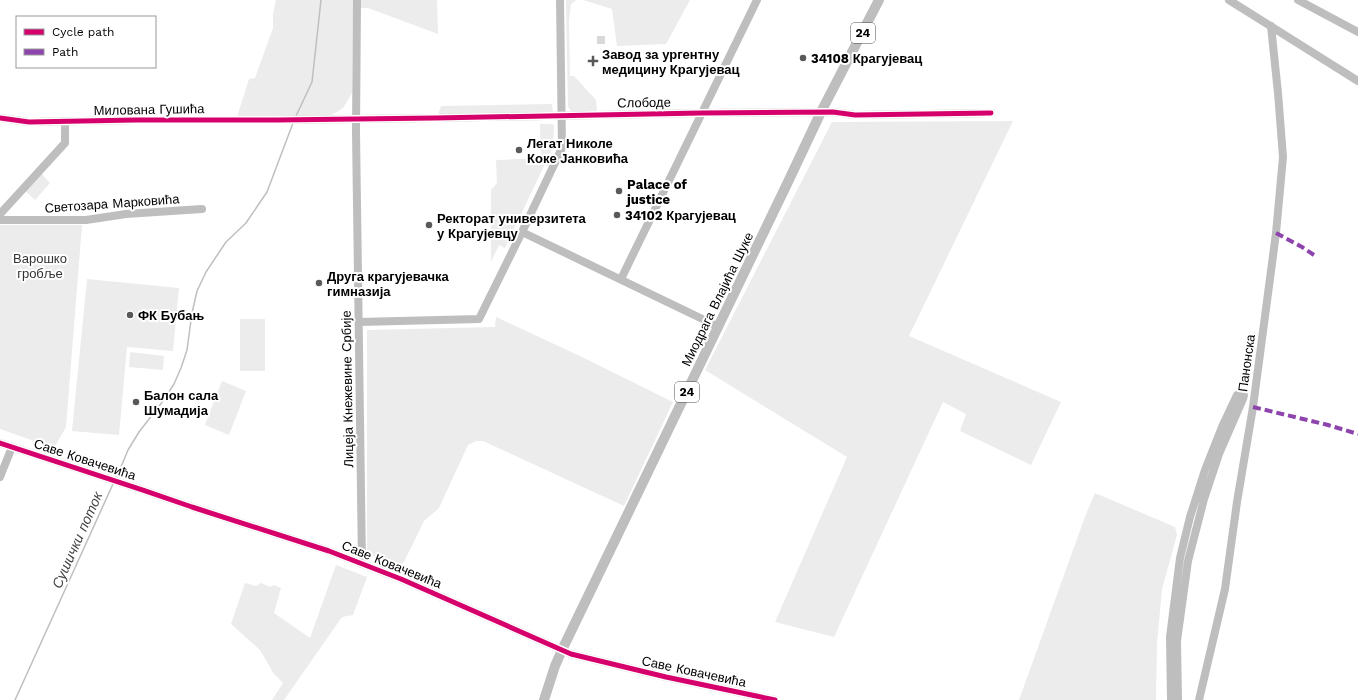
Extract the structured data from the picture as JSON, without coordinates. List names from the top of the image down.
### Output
{
  "streets": {
    "main road": ["24", "Миодрага Влајића Шуке"],
    "street": [
      "Слободе",
      "Милована Гушића",
      "Светозара Марковића",
      "Панонска",
      "Лицеја Кнежевине Србије",
      "Саве Ковачевића"
    ]
  },
  "crossings": [
    ["Слободе", "Милована Гушића"],
    ["Слободе", "Миодрага Влајића Шуке"],
    ["Слободе", "Лицеја Кнежевине Србије"],
    ["Миодрага Влајића Шуке", "Саве Ковачевића"],
    ["Лицеја Кнежевине Србије", "Саве Ковачевића"]
  ],
  "water": ["Сушички поток"],
  "parks": ["Варошко гробље"],
  "places": {
    "other": [
      "34108 Крагујевац",
      "Легат Николе Коке Јанковића",
      "Palace of justice",
      "34102 Крагујевац",
      "Ректорат универзитета у Крагујевцу",
      "Друга крагујевачка гимназија",
      "ФК Бубањ",
      "Балон сала Шумадија"
    ],
    "health": ["Завод за ургентну медицину Крагујевац"]
  },
  "legend": ["Cycle path", "Path"]
}
